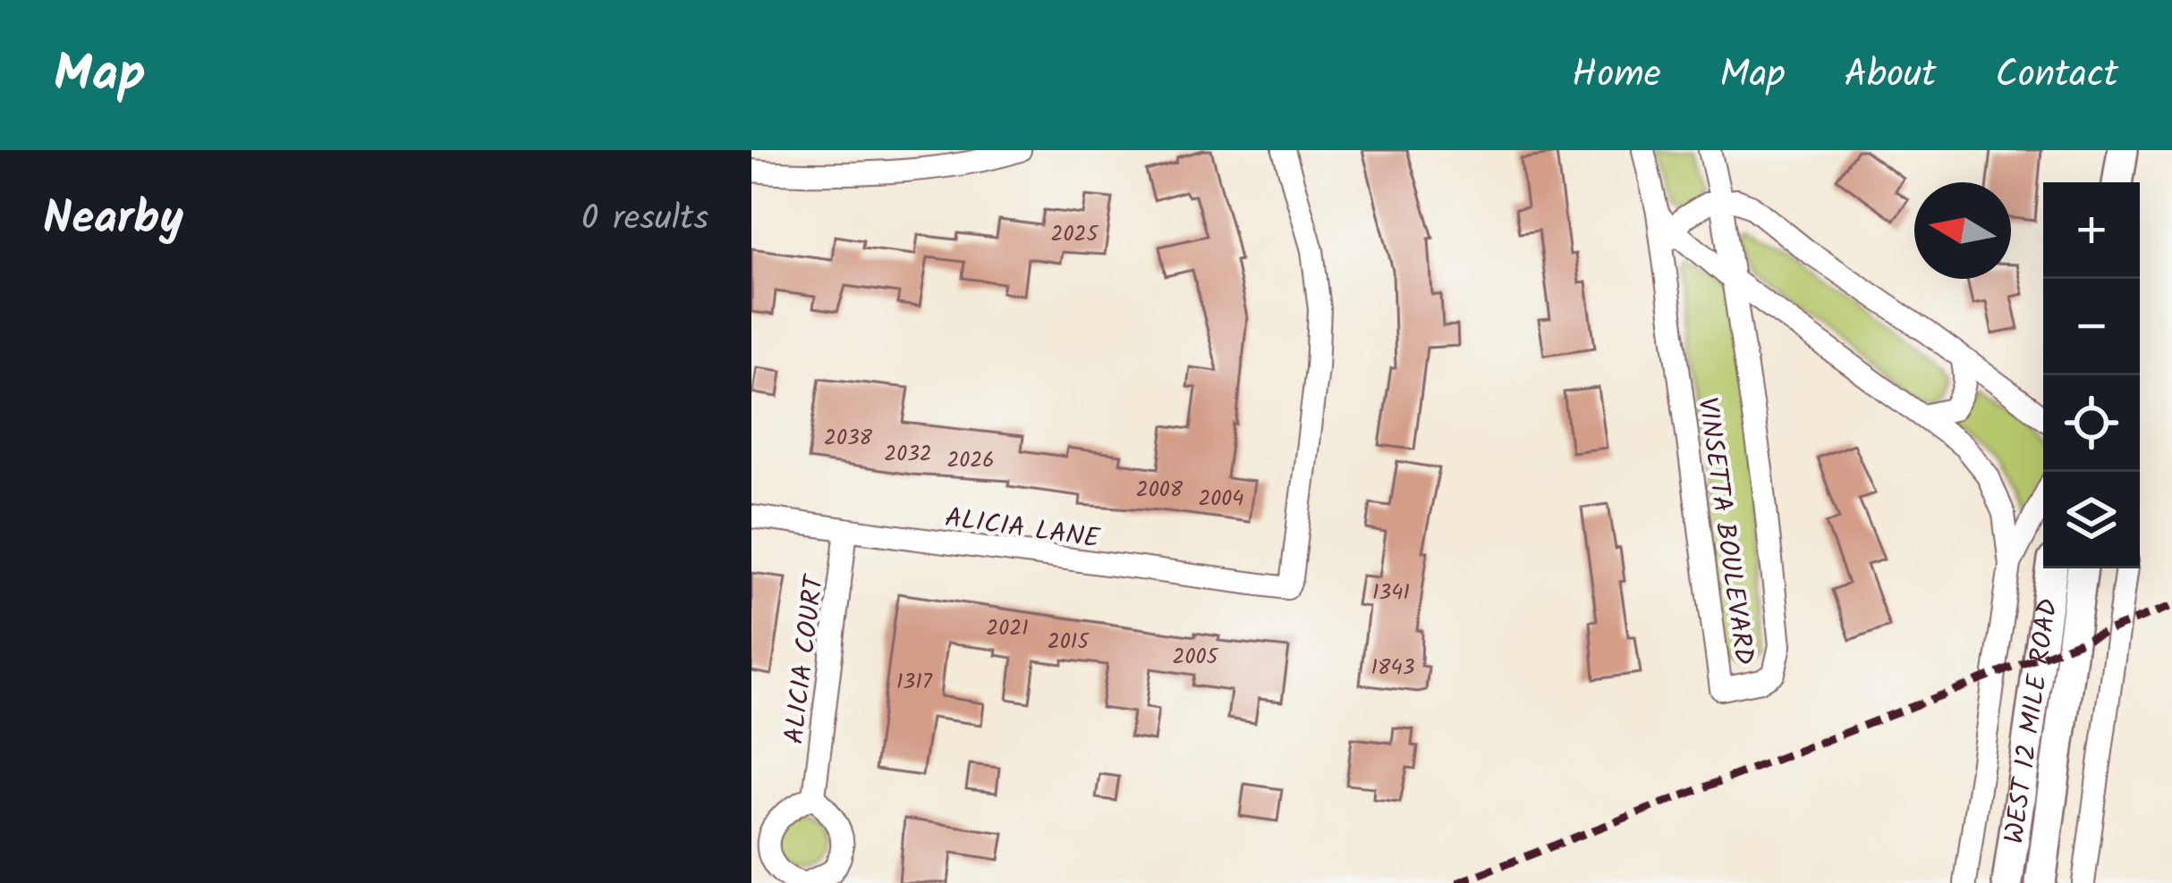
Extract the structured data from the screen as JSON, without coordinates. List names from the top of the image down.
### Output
{
  "streets": {
    "main road": ["WEST 12 MILE ROAD"],
    "street": ["ALICIA LANE", "VINSETTA BOULEVARD", "ALICIA COURT"]
  },
  "crossings": [
    ["ALICIA LANE", "ALICIA COURT"]
  ],
  "house_numbers": [
    "2025",
    "2038",
    "2032",
    "2026",
    "2008",
    "2004",
    "1341",
    "2021",
    "2015",
    "2005",
    "1843",
    "1317"
  ],
  "north": "left",
  "page": {
    "header": "Map",
    "nav": [
      "Home",
      "Map",
      "About",
      "Contact"
    ],
    "heading": ["Nearby", "0 results"],
    "map_buttons": ["+", "−"]
  }
}
